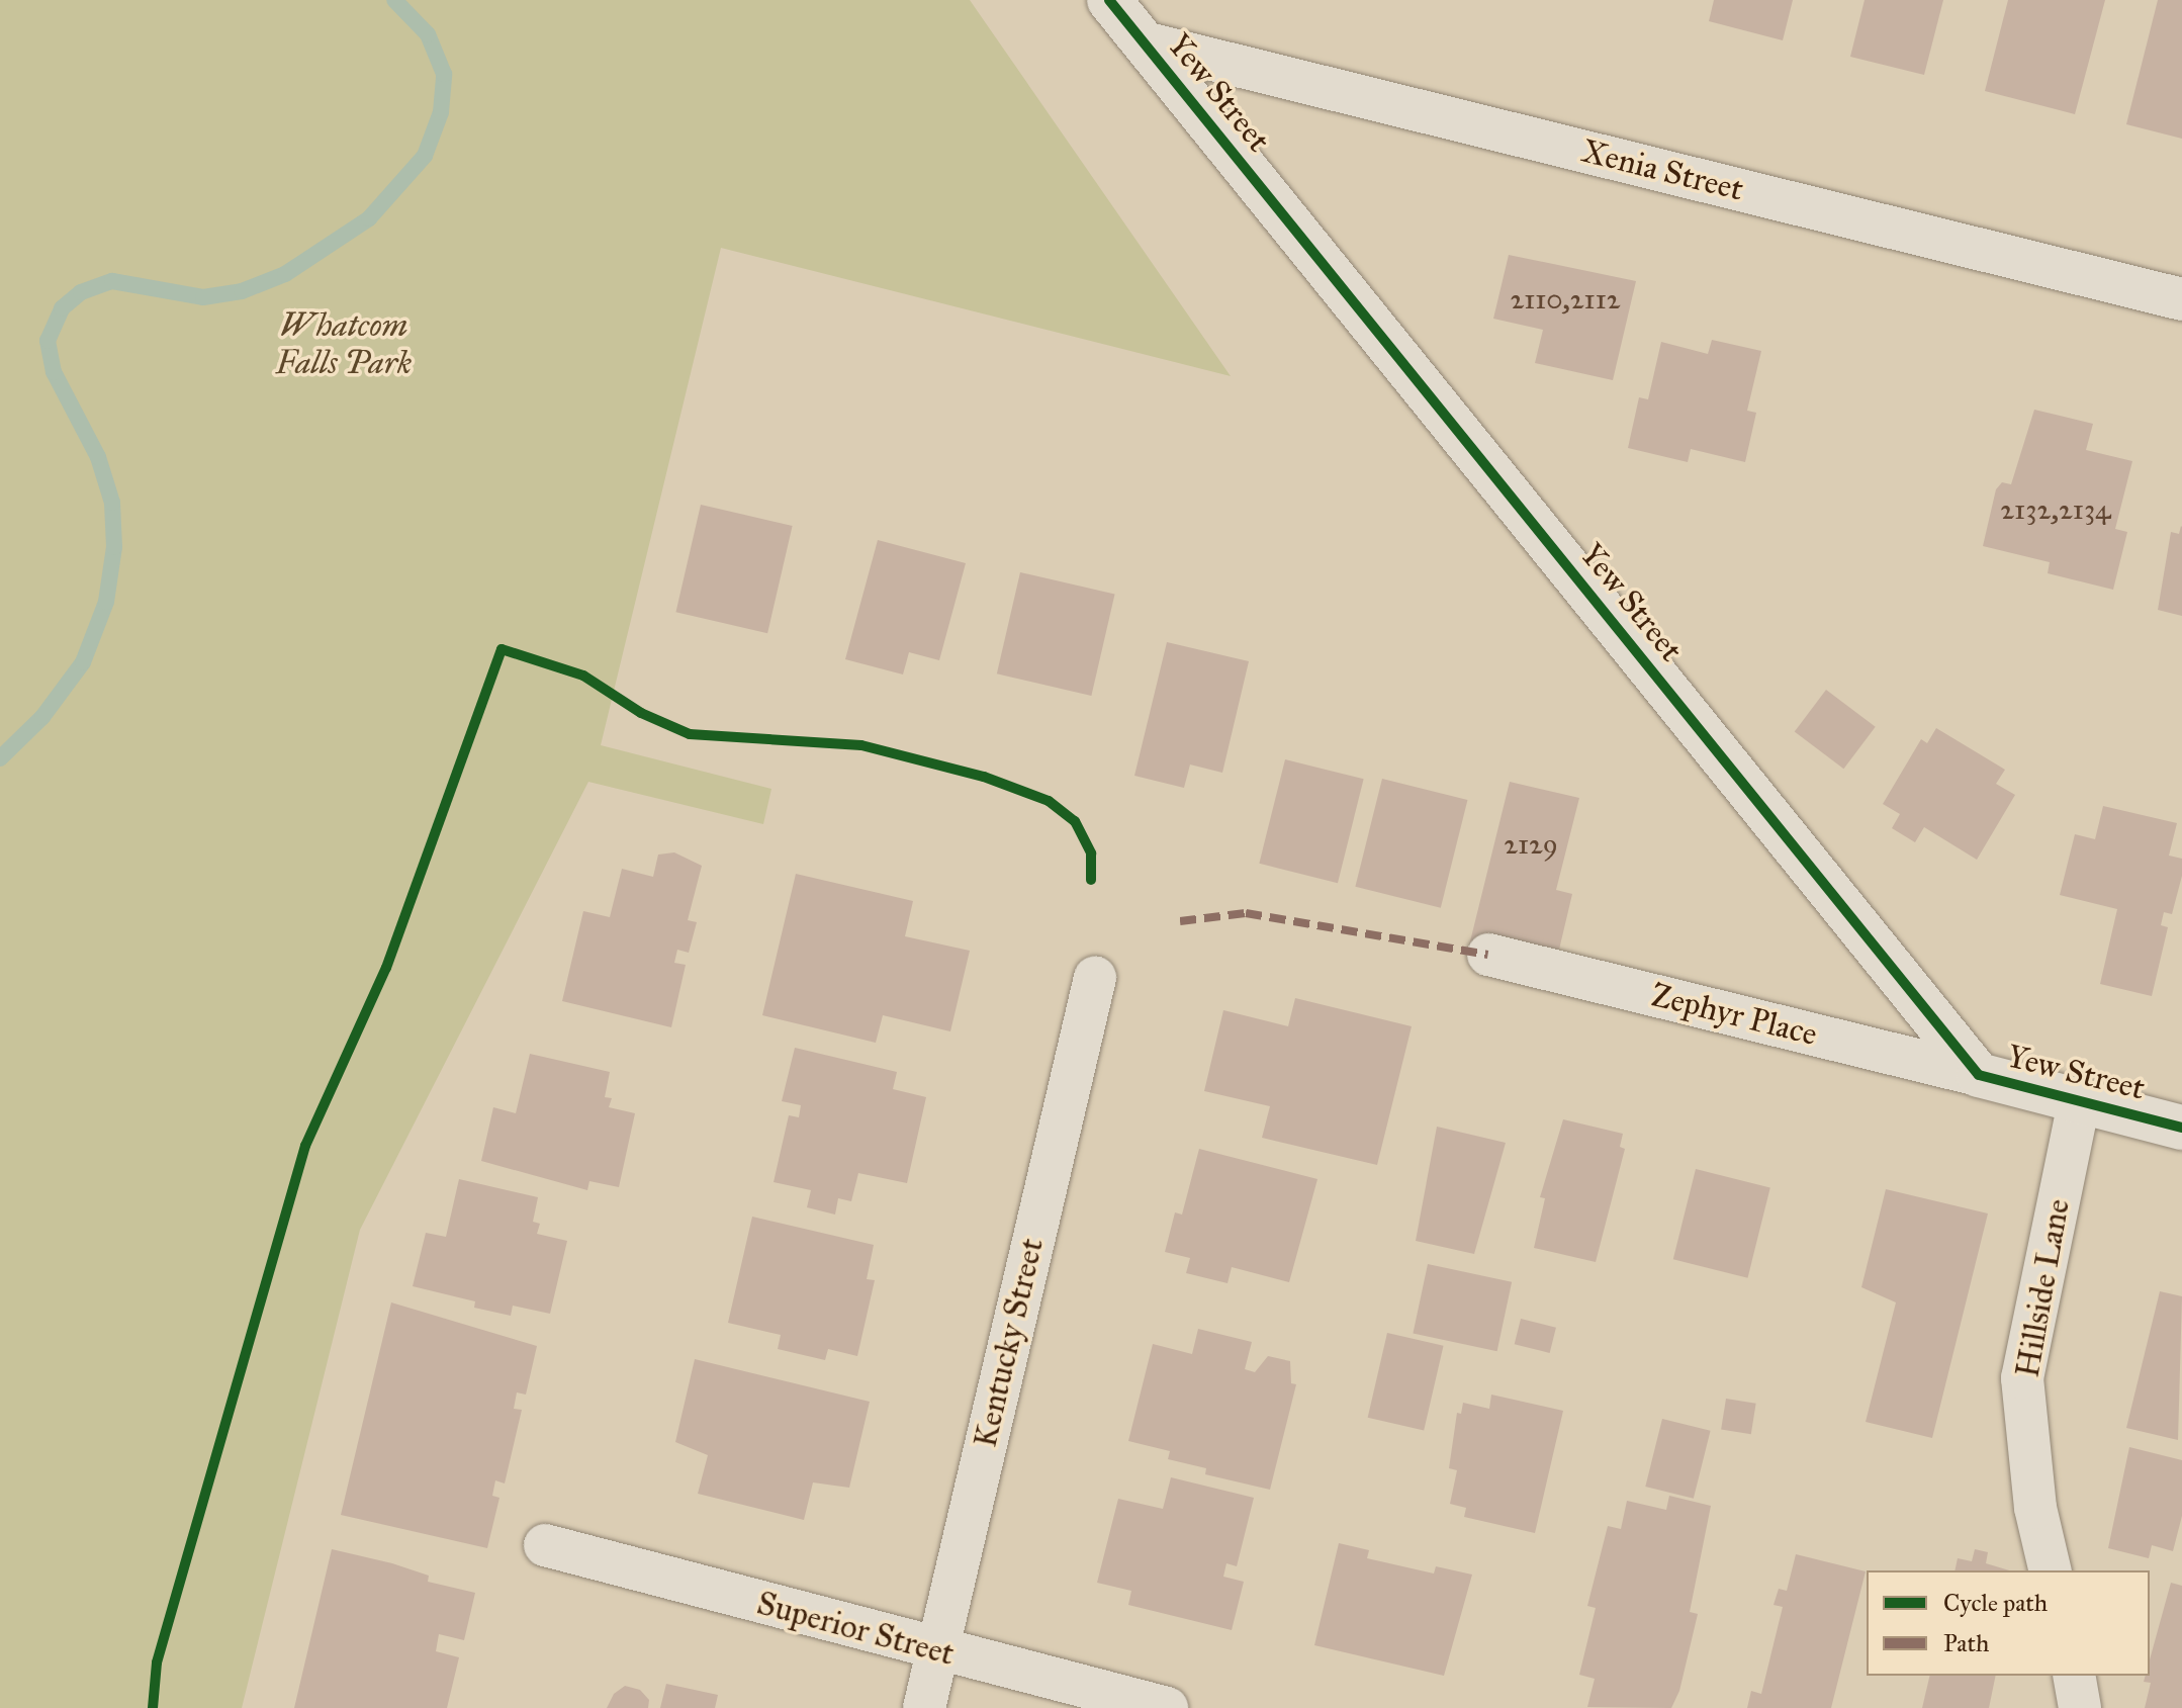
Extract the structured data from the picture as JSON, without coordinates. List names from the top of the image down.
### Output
{
  "streets": {
    "street": [
      "Yew Street",
      "Xenia Street",
      "Zephyr Place",
      "Hillside Lane",
      "Kentucky Street",
      "Superior Street"
    ]
  },
  "crossings": [
    ["Yew Street", "Xenia Street"],
    ["Yew Street", "Zephyr Place"],
    ["Yew Street", "Hillside Lane"],
    ["Kentucky Street", "Superior Street"]
  ],
  "parks": ["Whatcom Falls Park"],
  "house_numbers": ["2110,2112", "2132,2134", "2129"],
  "legend": ["Cycle path", "Path"]
}
